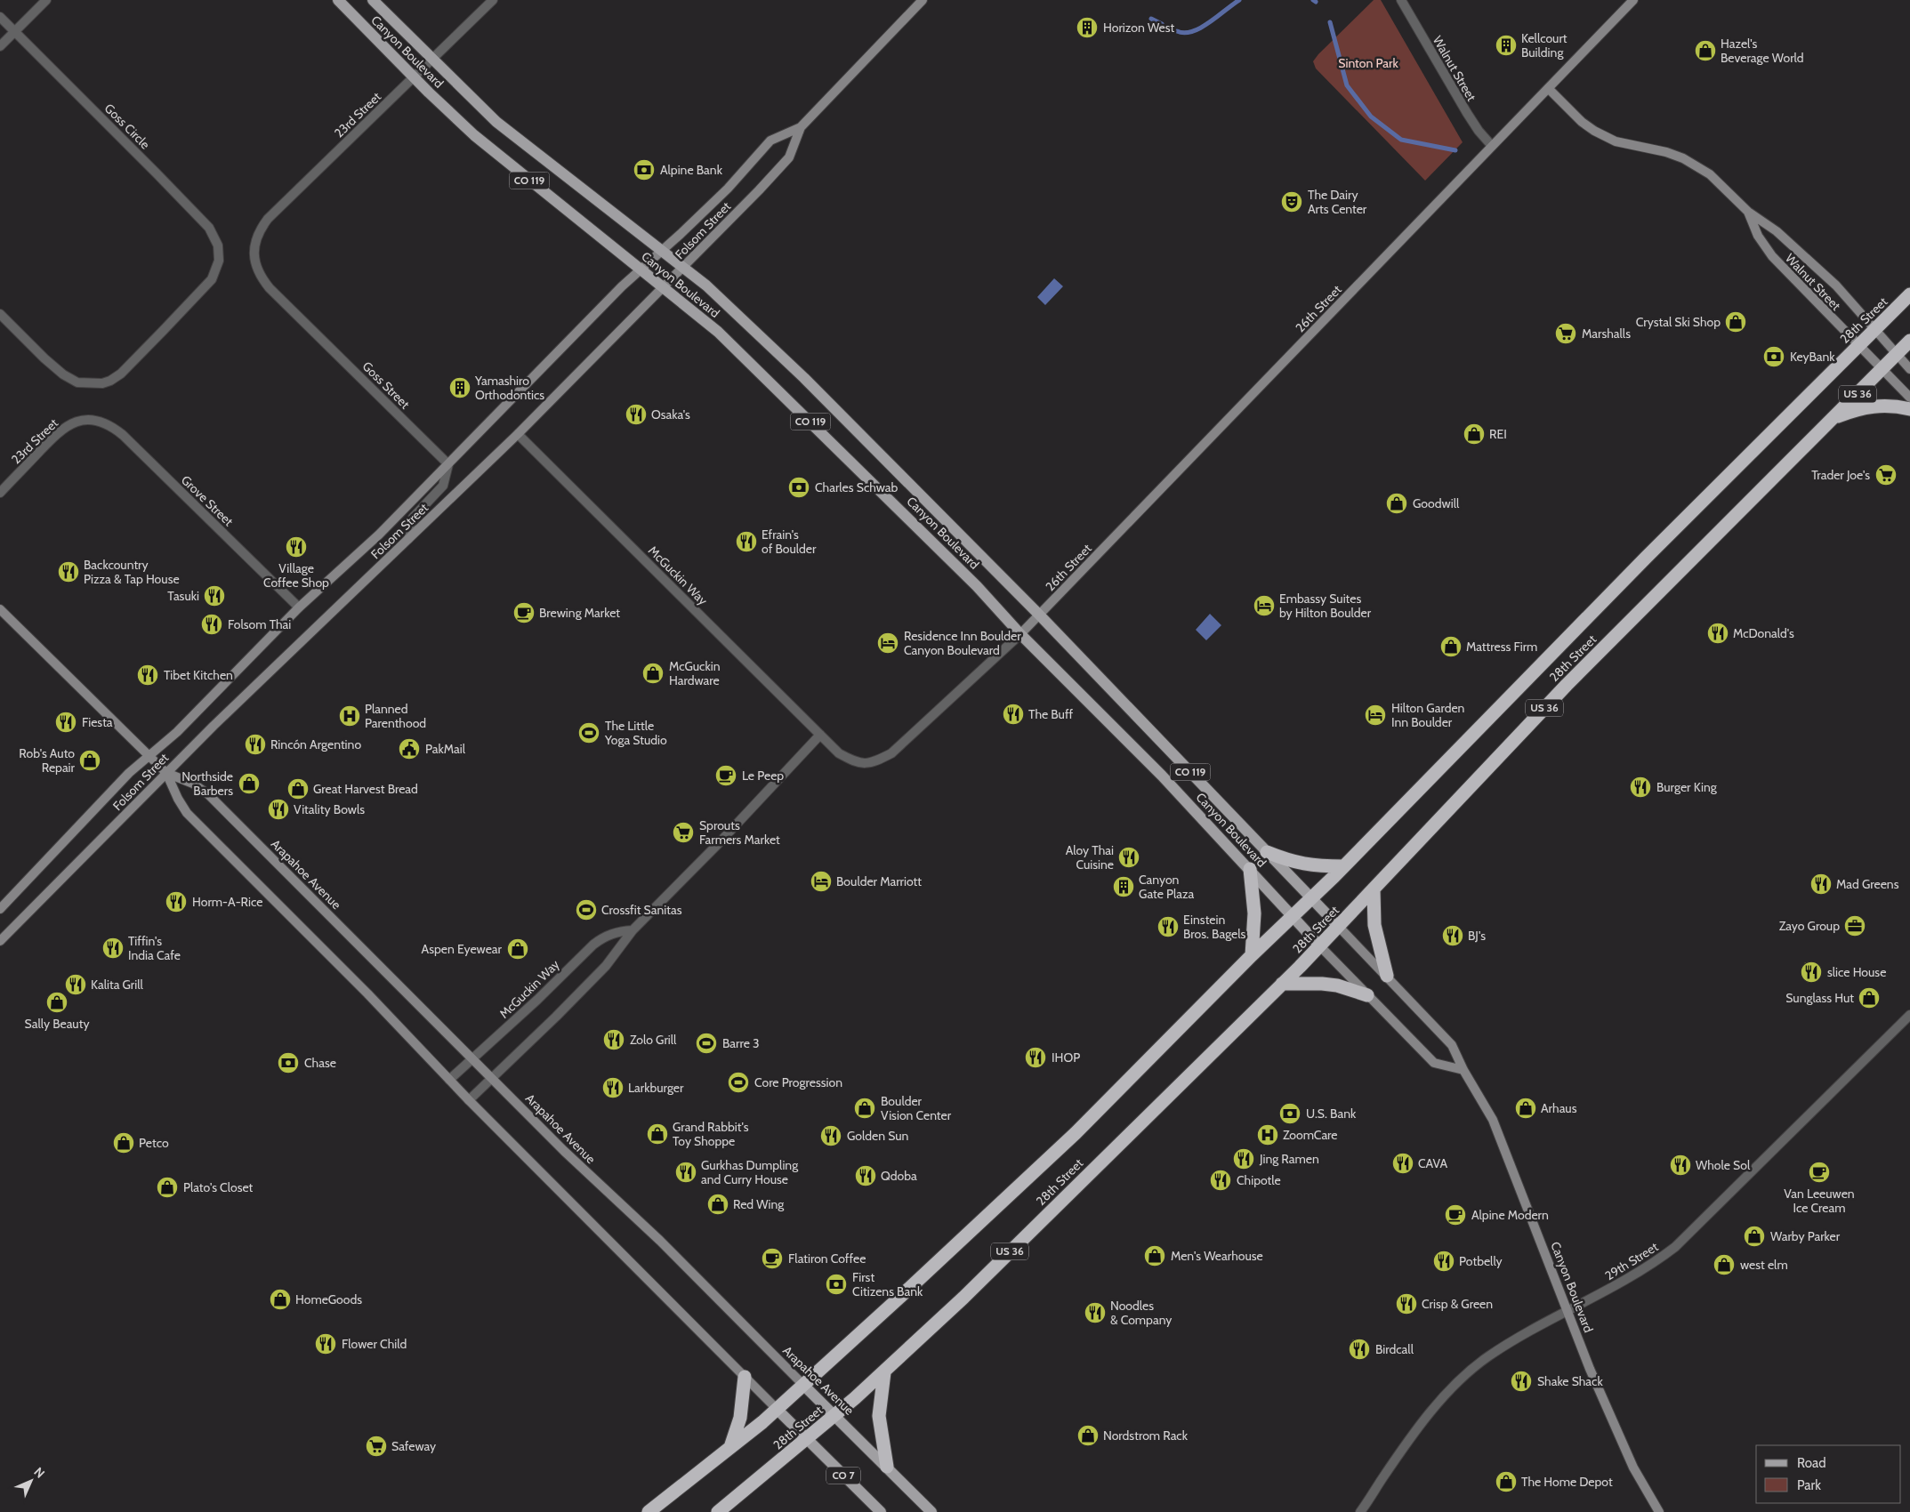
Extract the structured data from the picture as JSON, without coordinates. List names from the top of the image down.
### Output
{
  "streets": {
    "highway": ["CO 119", "28th Street", "US 36"],
    "main road": [
      "Canyon Boulevard",
      "Walnut Street",
      "Folsom Street",
      "26th Street",
      "Arapahoe Avenue",
      "CO 7"
    ],
    "street": [
      "23rd Street",
      "Goss Circle",
      "Goss Street",
      "Grove Street",
      "McGuckin Way",
      "29th Street"
    ]
  },
  "crossings": [
    ["Canyon Boulevard", "23rd Street"],
    ["Canyon Boulevard", "CO 119"],
    ["Canyon Boulevard", "Folsom Street"],
    ["Canyon Boulevard", "26th Street"],
    ["Canyon Boulevard", "28th Street"],
    ["Canyon Boulevard", "McGuckin Way"],
    ["Canyon Boulevard", "29th Street"],
    ["Walnut Street", "26th Street"],
    ["Walnut Street", "28th Street"],
    ["23rd Street", "Goss Street"],
    ["23rd Street", "Grove Street"],
    ["CO 119", "28th Street"],
    ["Folsom Street", "Goss Street"],
    ["Folsom Street", "Grove Street"],
    ["Folsom Street", "McGuckin Way"],
    ["Folsom Street", "Arapahoe Avenue"],
    ["26th Street", "McGuckin Way"],
    ["28th Street", "US 36"],
    ["28th Street", "Arapahoe Avenue"],
    ["McGuckin Way", "Arapahoe Avenue"]
  ],
  "parks": ["Sinton Park"],
  "places": {
    "building": [
      "Horizon West",
      "Kellcourt Building",
      "Yamashiro Orthodontics",
      "Canyon Gate Plaza"
    ],
    "shop": [
      "Hazel's Beverage World",
      "Crystal Ski Shop",
      "REI",
      "Goodwill",
      "Mattress Firm",
      "McGuckin Hardware",
      "Rob's Auto Repair",
      "Northside Barbers",
      "Great Harvest Bread",
      "Aspen Eyewear",
      "Sunglass Hut",
      "Sally Beauty",
      "Boulder Vision Center",
      "Arhaus",
      "Grand Rabbit's Toy Shoppe",
      "Petco",
      "Plato's Closet",
      "Red Wing",
      "Warby Parker",
      "Men's Wearhouse",
      "west elm",
      "HomeGoods",
      "Nordstrom Rack",
      "The Home Depot"
    ],
    "bank": [
      "Alpine Bank",
      "KeyBank",
      "Charles Schwab",
      "Chase",
      "U.S. Bank",
      "First Citizens Bank"
    ],
    "theatre": ["The Dairy Arts Center"],
    "supermarket": [
      "Marshalls",
      "Trader Joe's",
      "Sprouts Farmers Market",
      "Safeway"
    ],
    "restaurant": [
      "Osaka's",
      "Efrain's of Boulder",
      "Village Coffee Shop",
      "Backcountry Pizza & Tap House",
      "Tasuki",
      "Folsom Thai",
      "McDonald's",
      "Tibet Kitchen",
      "The Buff",
      "Fiesta",
      "Rincón Argentino",
      "Burger King",
      "Vitality Bowls",
      "Aloy Thai Cuisine",
      "Mad Greens",
      "Horm-A-Rice",
      "Einstein Bros. Bagels",
      "BJ's",
      "Tiffin's India Cafe",
      "slice House",
      "Kalita Grill",
      "Zolo Grill",
      "IHOP",
      "Larkburger",
      "Golden Sun",
      "Jing Ramen",
      "CAVA",
      "Whole Sol",
      "Gurkhas Dumpling and Curry House",
      "Qdoba",
      "Chipotle",
      "Potbelly",
      "Crisp & Green",
      "Noodles & Company",
      "Flower Child",
      "Birdcall",
      "Shake Shack"
    ],
    "hotel": [
      "Embassy Suites by Hilton Boulder",
      "Residence Inn Boulder Canyon Boulevard",
      "Hilton Garden Inn Boulder",
      "Boulder Marriott"
    ],
    "cafe": [
      "Brewing Market",
      "Le Peep",
      "Van Leeuwen Ice Cream",
      "Alpine Modern",
      "Flatiron Coffee"
    ],
    "hospital": ["Planned Parenthood", "ZoomCare"],
    "sports": [
      "The Little Yoga Studio",
      "Crossfit Sanitas",
      "Barre 3",
      "Core Progression"
    ],
    "public building": ["PakMail"],
    "office": ["Zayo Group"]
  },
  "legend": ["Road", "Park"],
  "north": "top right"
}
